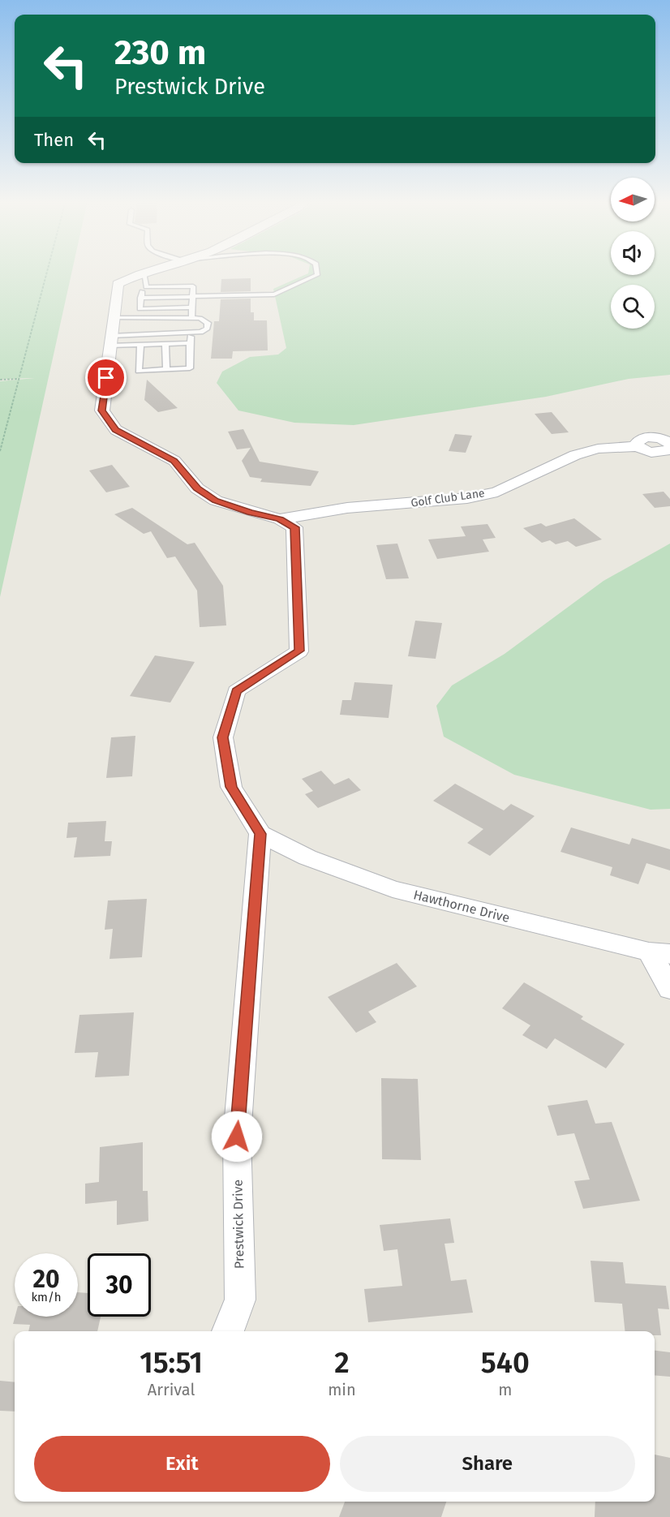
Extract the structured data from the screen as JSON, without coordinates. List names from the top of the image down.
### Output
{
  "streets": {
    "street": ["Golf Club Lane", "Hawthorne Drive", "Prestwick Drive"]
  },
  "crossings": [
    ["Hawthorne Drive", "Prestwick Drive"]
  ],
  "north": "left",
  "page": {
    "turn": ["230 m", "Prestwick Drive"],
    "then": "Then",
    "speed": "20 km/h",
    "limit": "30",
    "eta": [
      "15:51",
      "Arrival",
      "2",
      "min",
      "540",
      "m"
    ],
    "buttons": ["Exit", "Share"]
  }
}
